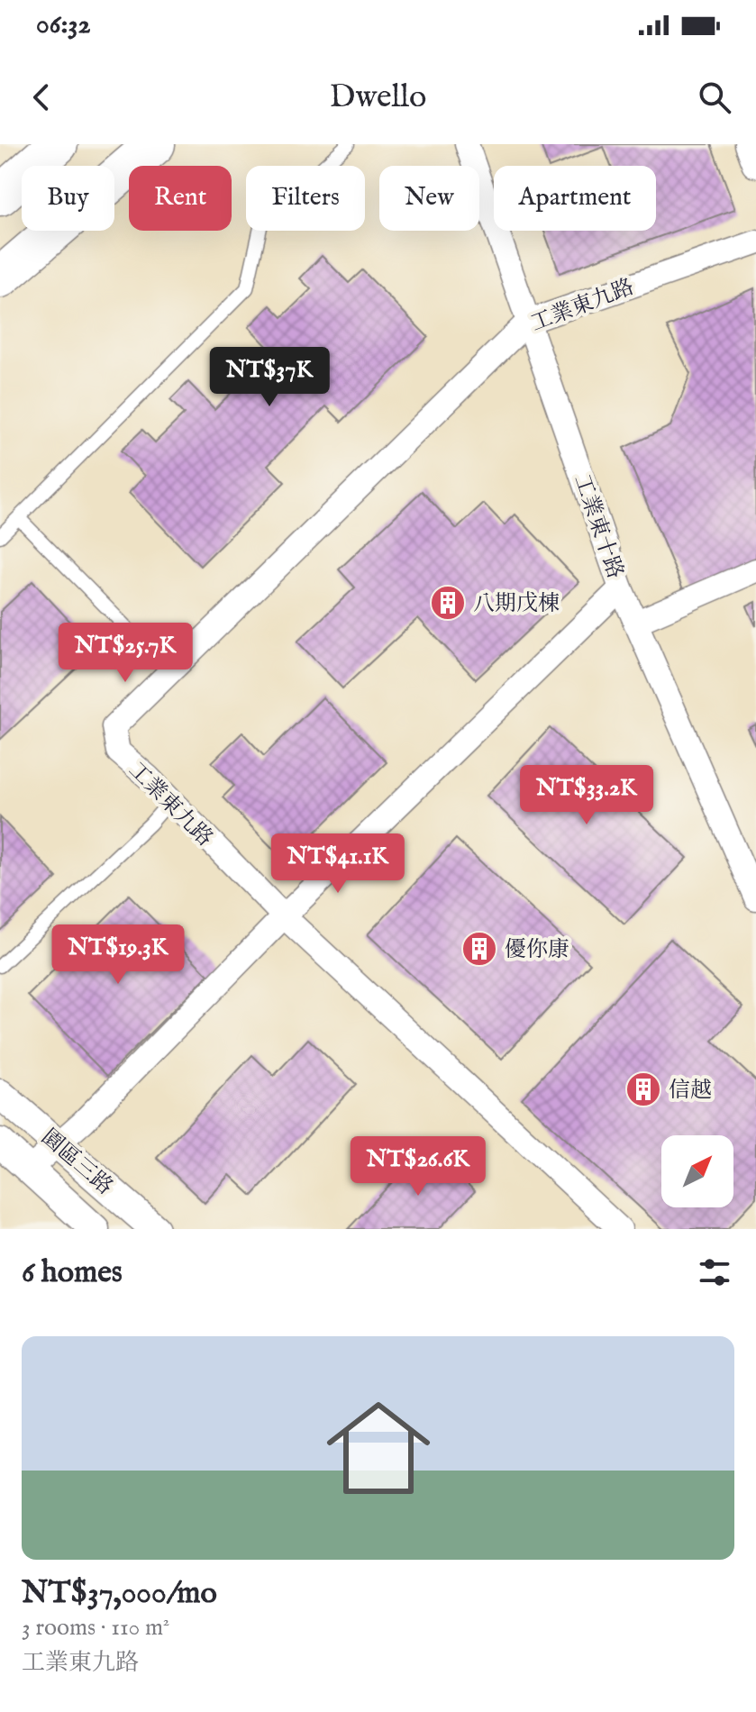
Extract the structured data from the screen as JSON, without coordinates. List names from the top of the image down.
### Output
{
  "streets": {
    "street": ["工業東九路", "工業東十路", "園區三路"]
  },
  "crossings": [
    ["工業東九路", "工業東十路"]
  ],
  "places": {
    "building": ["八期戊棟", "優你康", "信越"]
  },
  "north": "top right",
  "page": {
    "status": "06:32",
    "header": "Dwello",
    "chip": [
      "Buy",
      "Rent",
      "Filters",
      "New",
      "Apartment"
    ],
    "price": [
      "NT$37K",
      "NT$25.7K",
      "NT$33.2K",
      "NT$41.1K",
      "NT$19.3K",
      "NT$26.6K"
    ],
    "heading": "6 homes",
    "list": [
      {
        "name": "NT$37,000/mo",
        "note": "3 rooms · 110 m² · 工業東九路"
      }
    ]
  }
}
